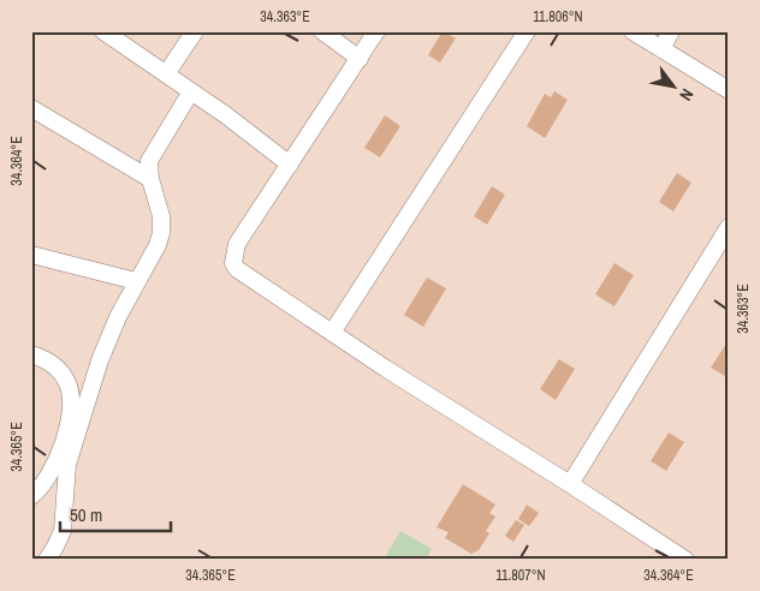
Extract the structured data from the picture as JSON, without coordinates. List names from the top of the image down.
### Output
{
  "scale_bar": "50 m",
  "north": "bottom right",
  "coordinates": [
    "34.363°E",
    "11.806°N",
    "34.364°E",
    "34.365°E",
    "11.807°N"
  ]
}
